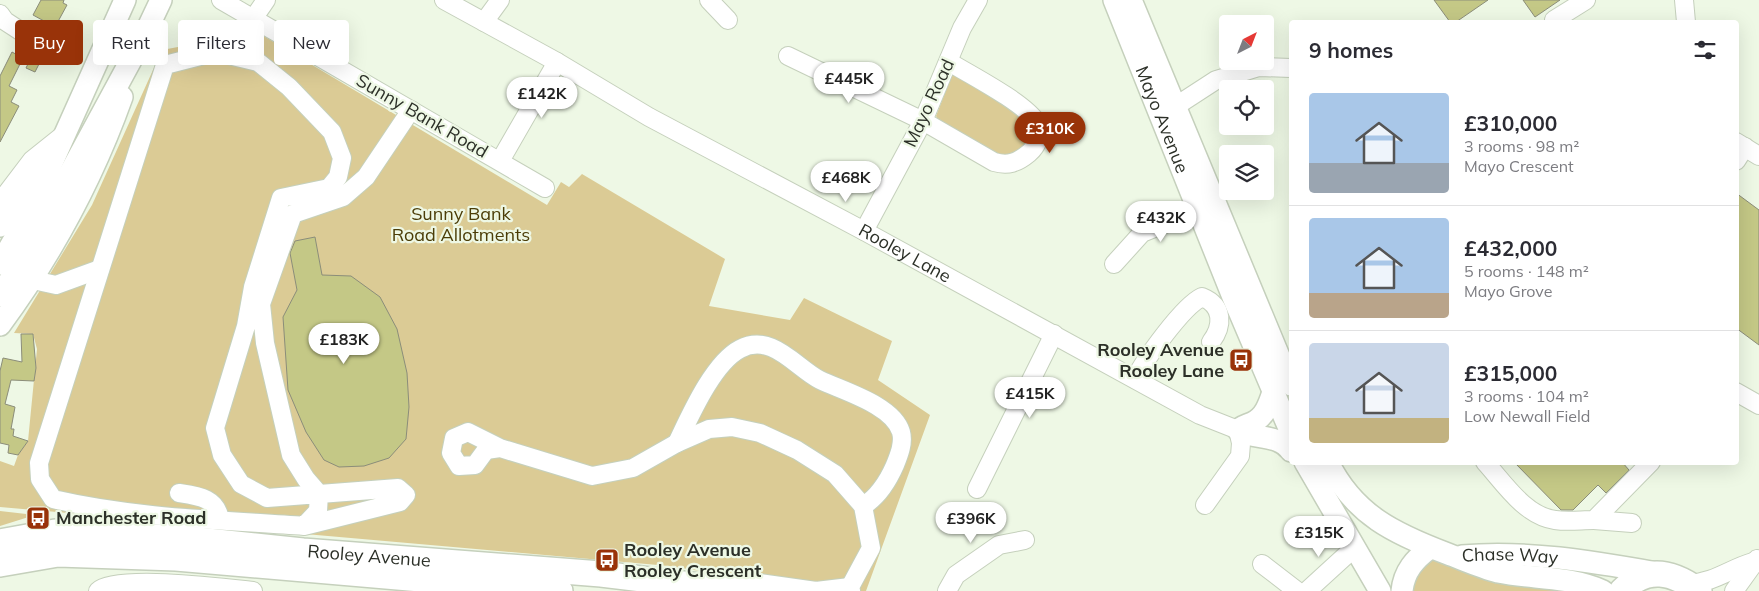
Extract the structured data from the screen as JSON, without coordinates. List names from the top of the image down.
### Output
{
  "streets": {
    "highway": ["Rooley Avenue", "Chase Way"],
    "main road": ["Mayo Avenue"],
    "street": ["Mayo Road", "Sunny Bank Road", "Rooley Lane"]
  },
  "crossings": [
    ["Mayo Road", "Rooley Lane"]
  ],
  "parks": ["Sunny Bank Road Allotments"],
  "places": {
    "bus stop": ["Rooley Avenue Rooley Lane", "Manchester Road", "Rooley Avenue Rooley Crescent"]
  },
  "north": "top right",
  "page": {
    "chip": [
      "Buy",
      "Rent",
      "Filters",
      "New"
    ],
    "heading": "9 homes",
    "price": [
      "£445K",
      "£142K",
      "£310K",
      "£468K",
      "£432K",
      "£183K",
      "£415K",
      "£396K",
      "£315K"
    ],
    "list": [
      {
        "name": "£310,000",
        "note": "3 rooms · 98 m² · Mayo Crescent"
      },
      {
        "name": "£432,000",
        "note": "5 rooms · 148 m² · Mayo Grove"
      },
      {
        "name": "£315,000",
        "note": "3 rooms · 104 m² · Low Newall Field"
      }
    ]
  }
}
